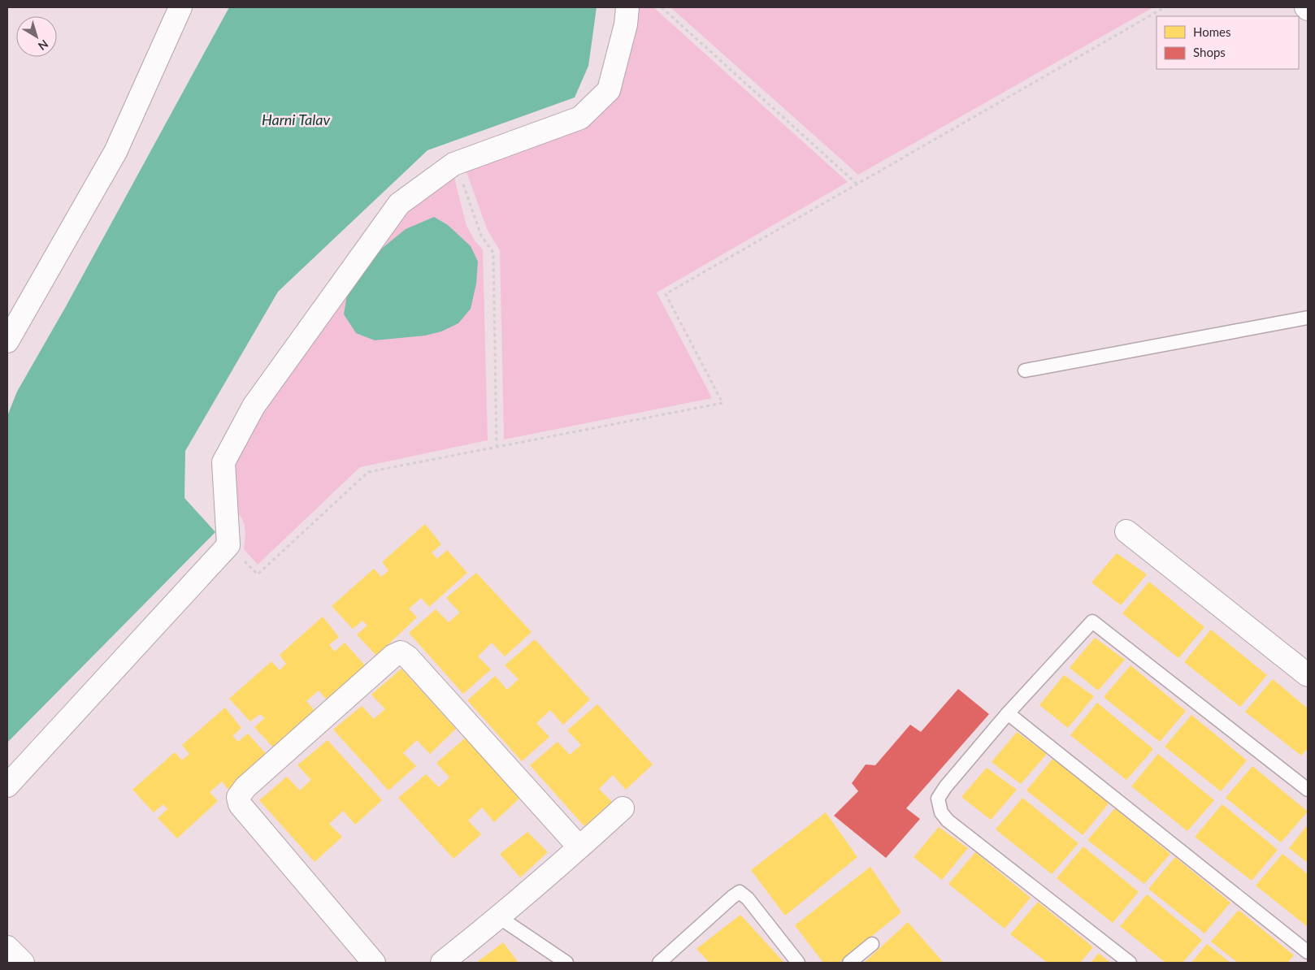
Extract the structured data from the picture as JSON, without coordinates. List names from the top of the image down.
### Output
{
  "water": ["Harni Talav"],
  "legend": ["Homes", "Shops"],
  "north": "bottom right"
}
